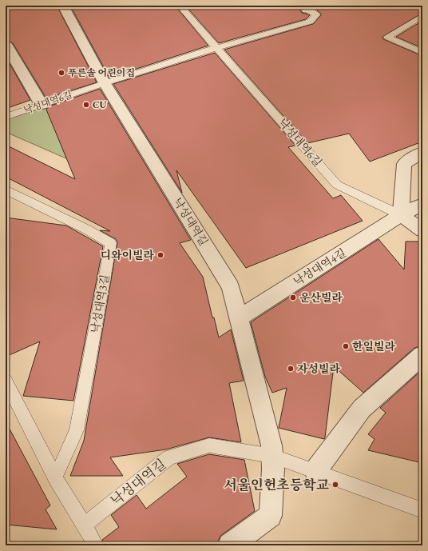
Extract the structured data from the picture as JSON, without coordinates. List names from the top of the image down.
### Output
{
  "streets": {
    "street": ["낙성대역길", "낙성대역4길"],
    "lane": ["낙성대역6길", "낙성대역3길"]
  },
  "crossings": [
    ["낙성대역6길", "낙성대역길"],
    ["낙성대역6길", "낙성대역4길"],
    ["낙성대역길", "낙성대역4길"]
  ],
  "places": [
    "푸른솔 어린이집",
    "CU",
    "디와이빌라",
    "운산빌라",
    "한일빌라",
    "자성빌라",
    "서울인헌초등학교"
  ]
}
